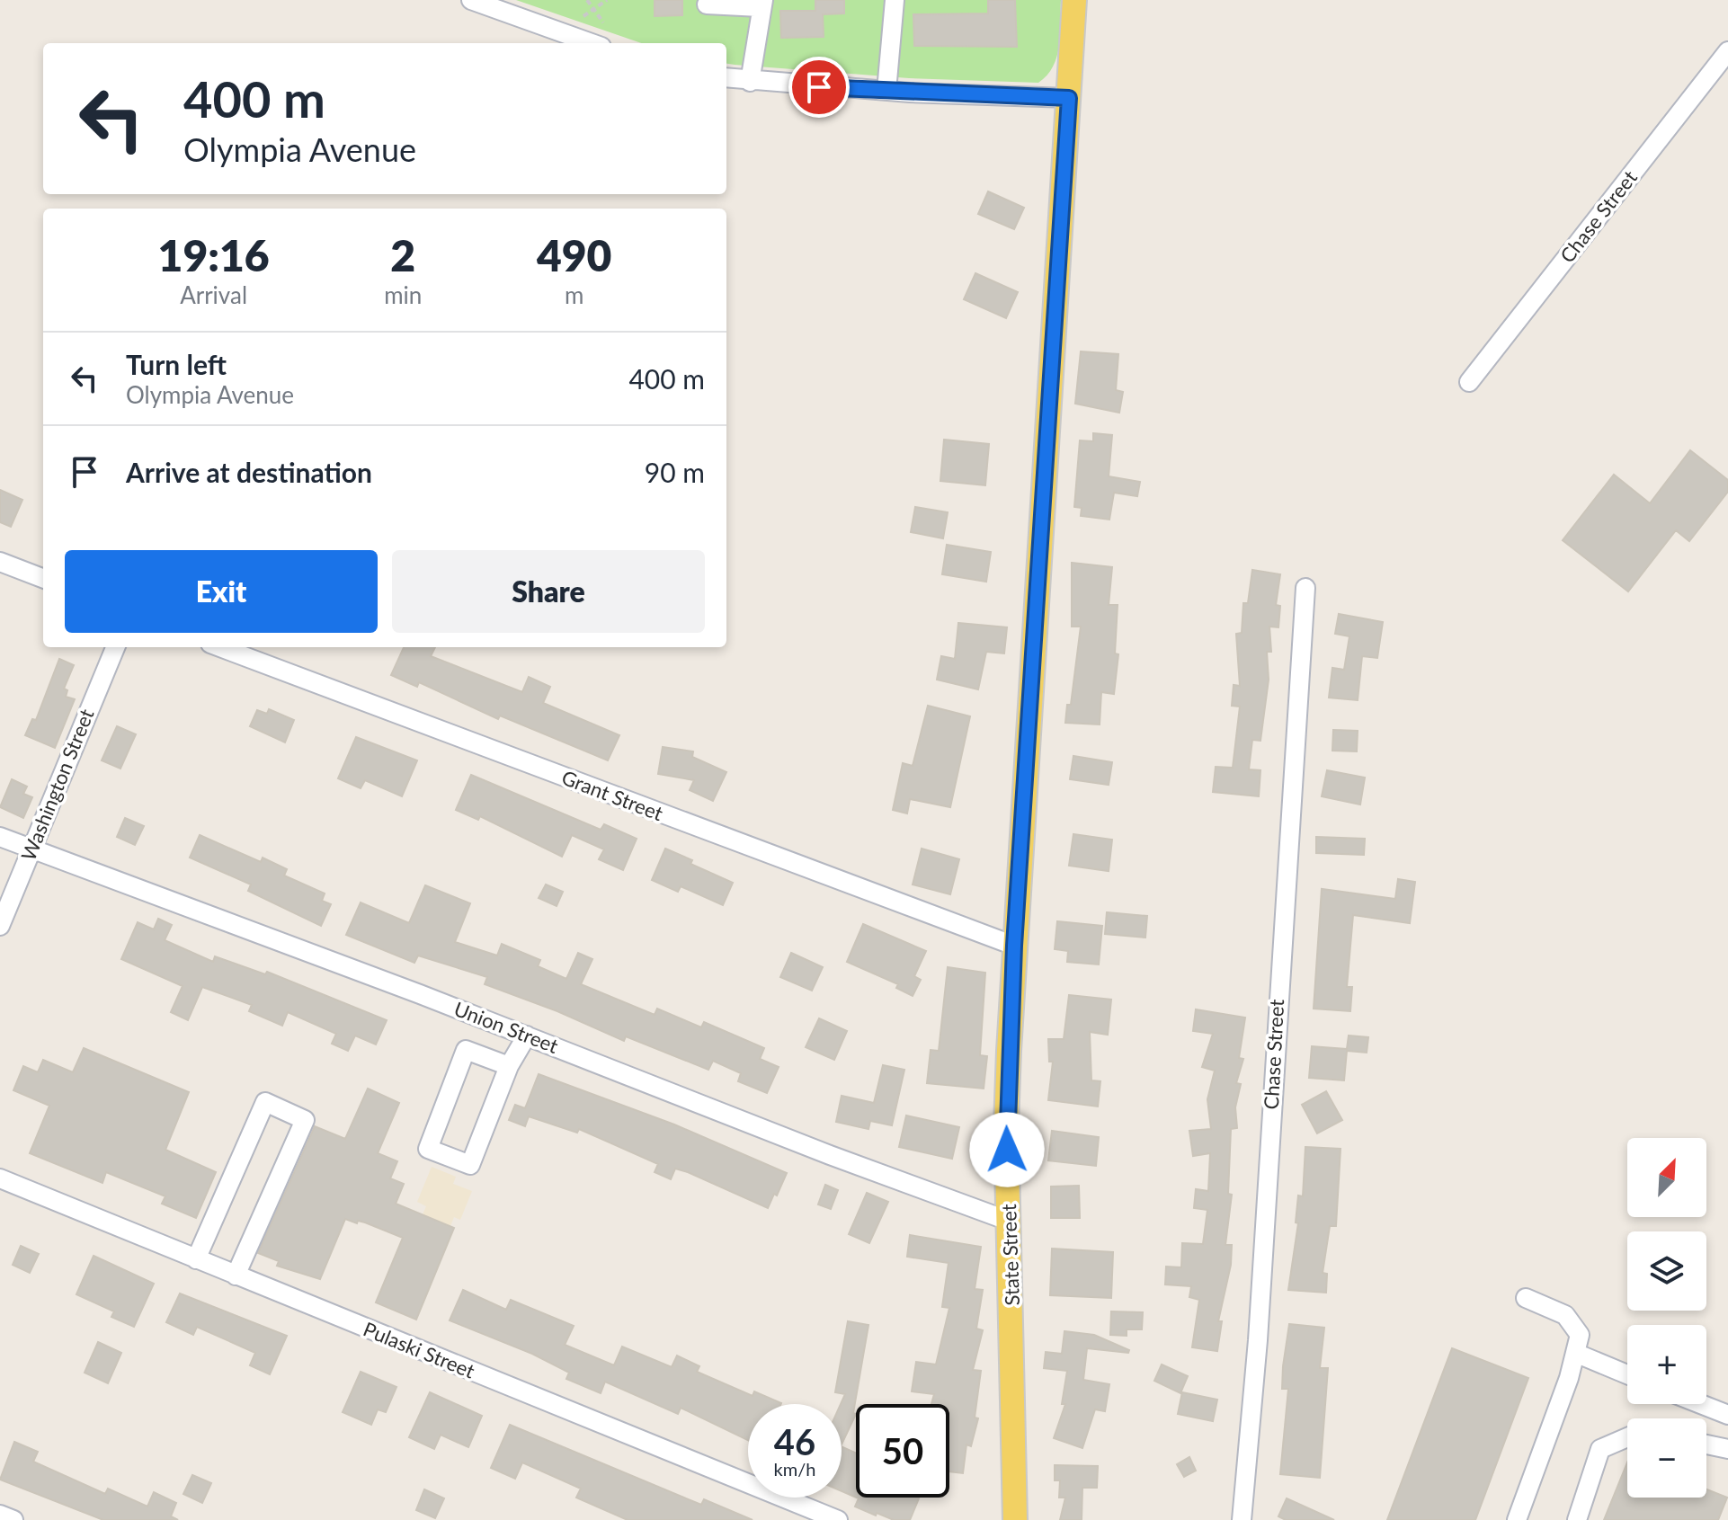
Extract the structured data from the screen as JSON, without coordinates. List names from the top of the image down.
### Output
{
  "streets": {
    "main road": ["State Street"],
    "street": [
      "Chase Street",
      "Washington Street",
      "Grant Street",
      "Union Street",
      "Pulaski Street"
    ]
  },
  "crossings": [
    ["Washington Street", "Union Street"],
    ["Grant Street", "State Street"],
    ["Union Street", "State Street"]
  ],
  "north": "top right",
  "page": {
    "turn": ["400 m", "Olympia Avenue"],
    "eta": [
      "19:16",
      "Arrival",
      "2",
      "min",
      "490",
      "m"
    ],
    "list": [
      {
        "name": "Turn left",
        "note": "Olympia Avenue",
        "value": "400 m"
      },
      {
        "name": "Arrive at destination",
        "value": "90 m"
      }
    ],
    "buttons": ["Exit", "Share"],
    "map_buttons": ["+", "−"],
    "speed": "46 km/h",
    "limit": "50"
  }
}
